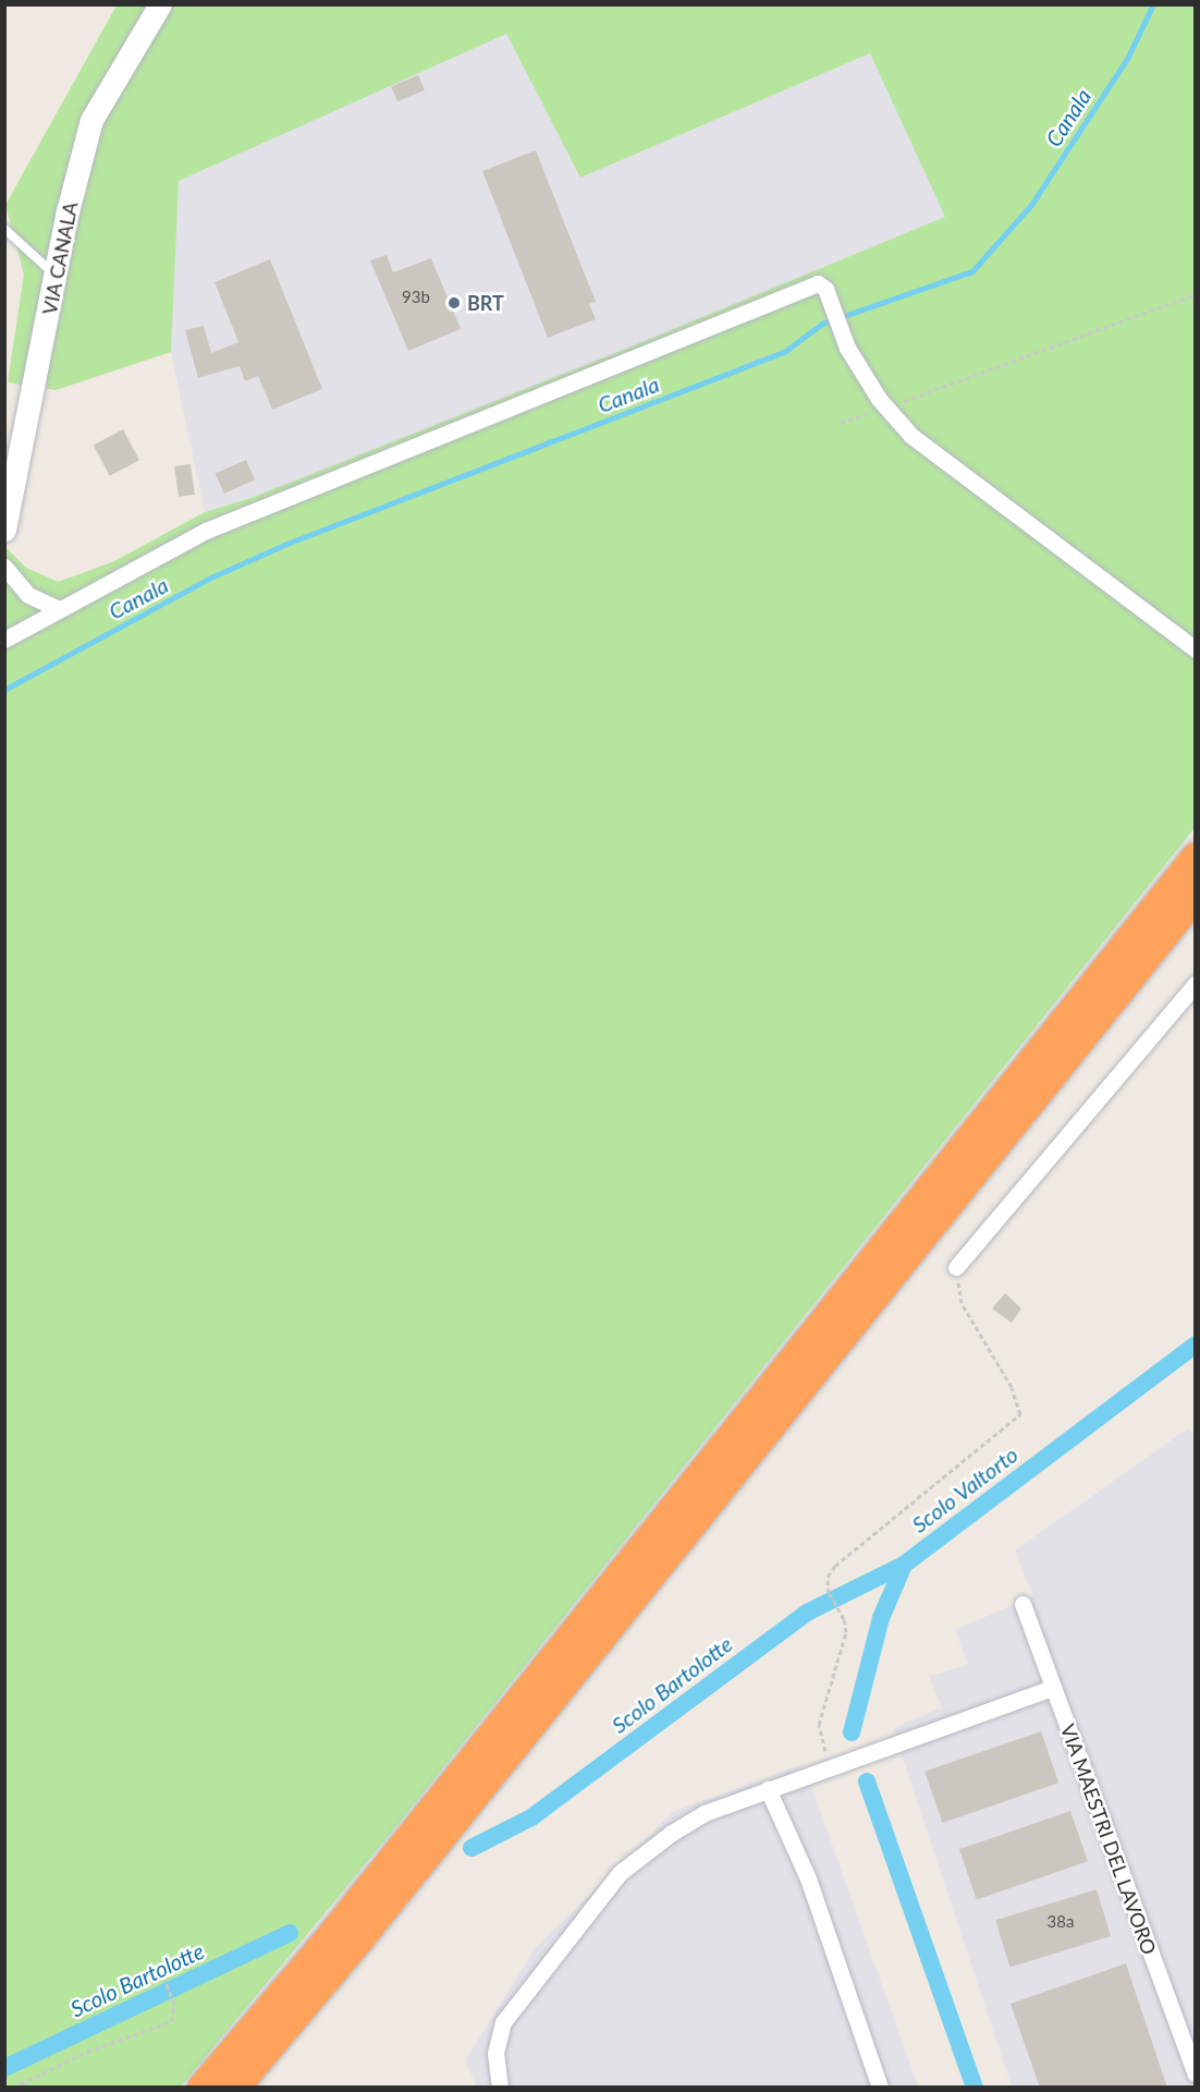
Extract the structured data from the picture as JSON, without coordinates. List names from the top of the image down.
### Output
{
  "streets": {
    "street": ["VIA CANALA", "VIA MAESTRI DEL LAVORO"]
  },
  "water": ["Canala", "Scolo Valtorto", "Scolo Bartolotte"],
  "places": ["BRT"],
  "house_numbers": ["93b", "38a"]
}
